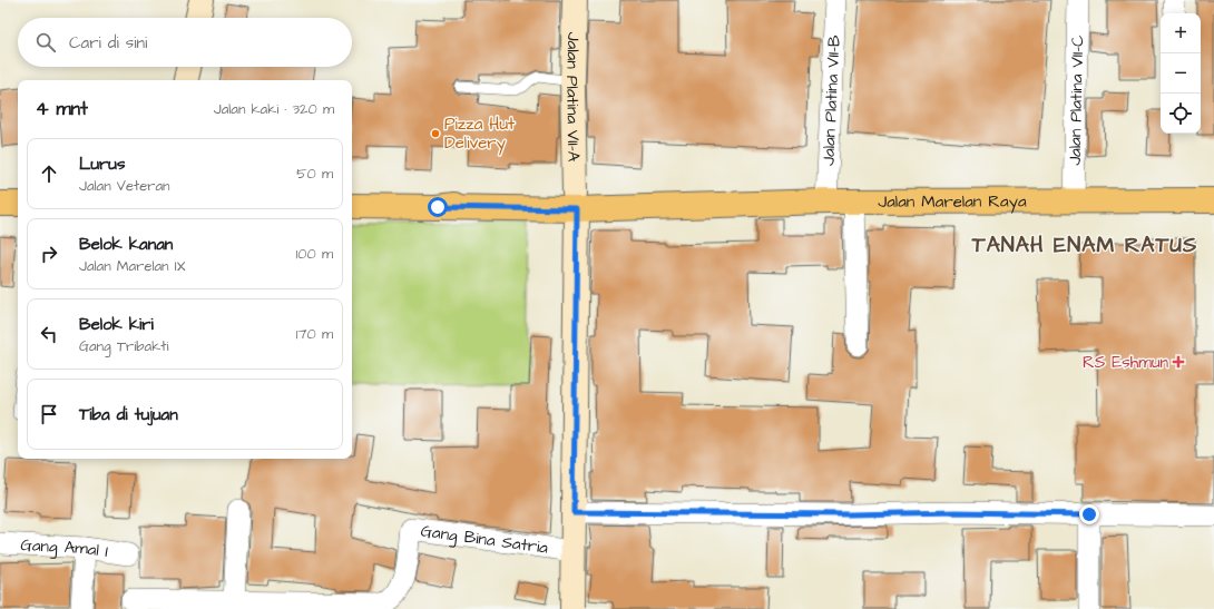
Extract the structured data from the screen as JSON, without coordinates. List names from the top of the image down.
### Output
{
  "streets": {
    "main road": ["Jalan Platina VII-A", "Jalan Marelan Raya"],
    "street": [
      "Jalan Platina VII-B",
      "Jalan Platina VII-C",
      "Gang Bina Satria",
      "Gang Amal I"
    ]
  },
  "crossings": [
    ["Jalan Platina VII-A", "Jalan Marelan Raya"],
    ["Jalan Platina VII-A", "Gang Bina Satria"],
    ["Jalan Platina VII-B", "Jalan Marelan Raya"],
    ["Jalan Platina VII-C", "Jalan Marelan Raya"]
  ],
  "districts": ["TANAH ENAM RATUS"],
  "places": {
    "other": ["Pizza Hut Delivery"],
    "health": ["RS Eshmun"]
  },
  "page": {
    "map_buttons": ["+", "−"],
    "search": "Cari di sini",
    "heading": ["4 mnt", "Jalan kaki · 320 m"],
    "list": [
      ["Lurus", "Jalan Veteran", "50 m"],
      ["Belok kanan", "Jalan Marelan IX", "100 m"],
      ["Belok kiri", "Gang Tribakti", "170 m"],
      "Tiba di tujuan"
    ]
  }
}
